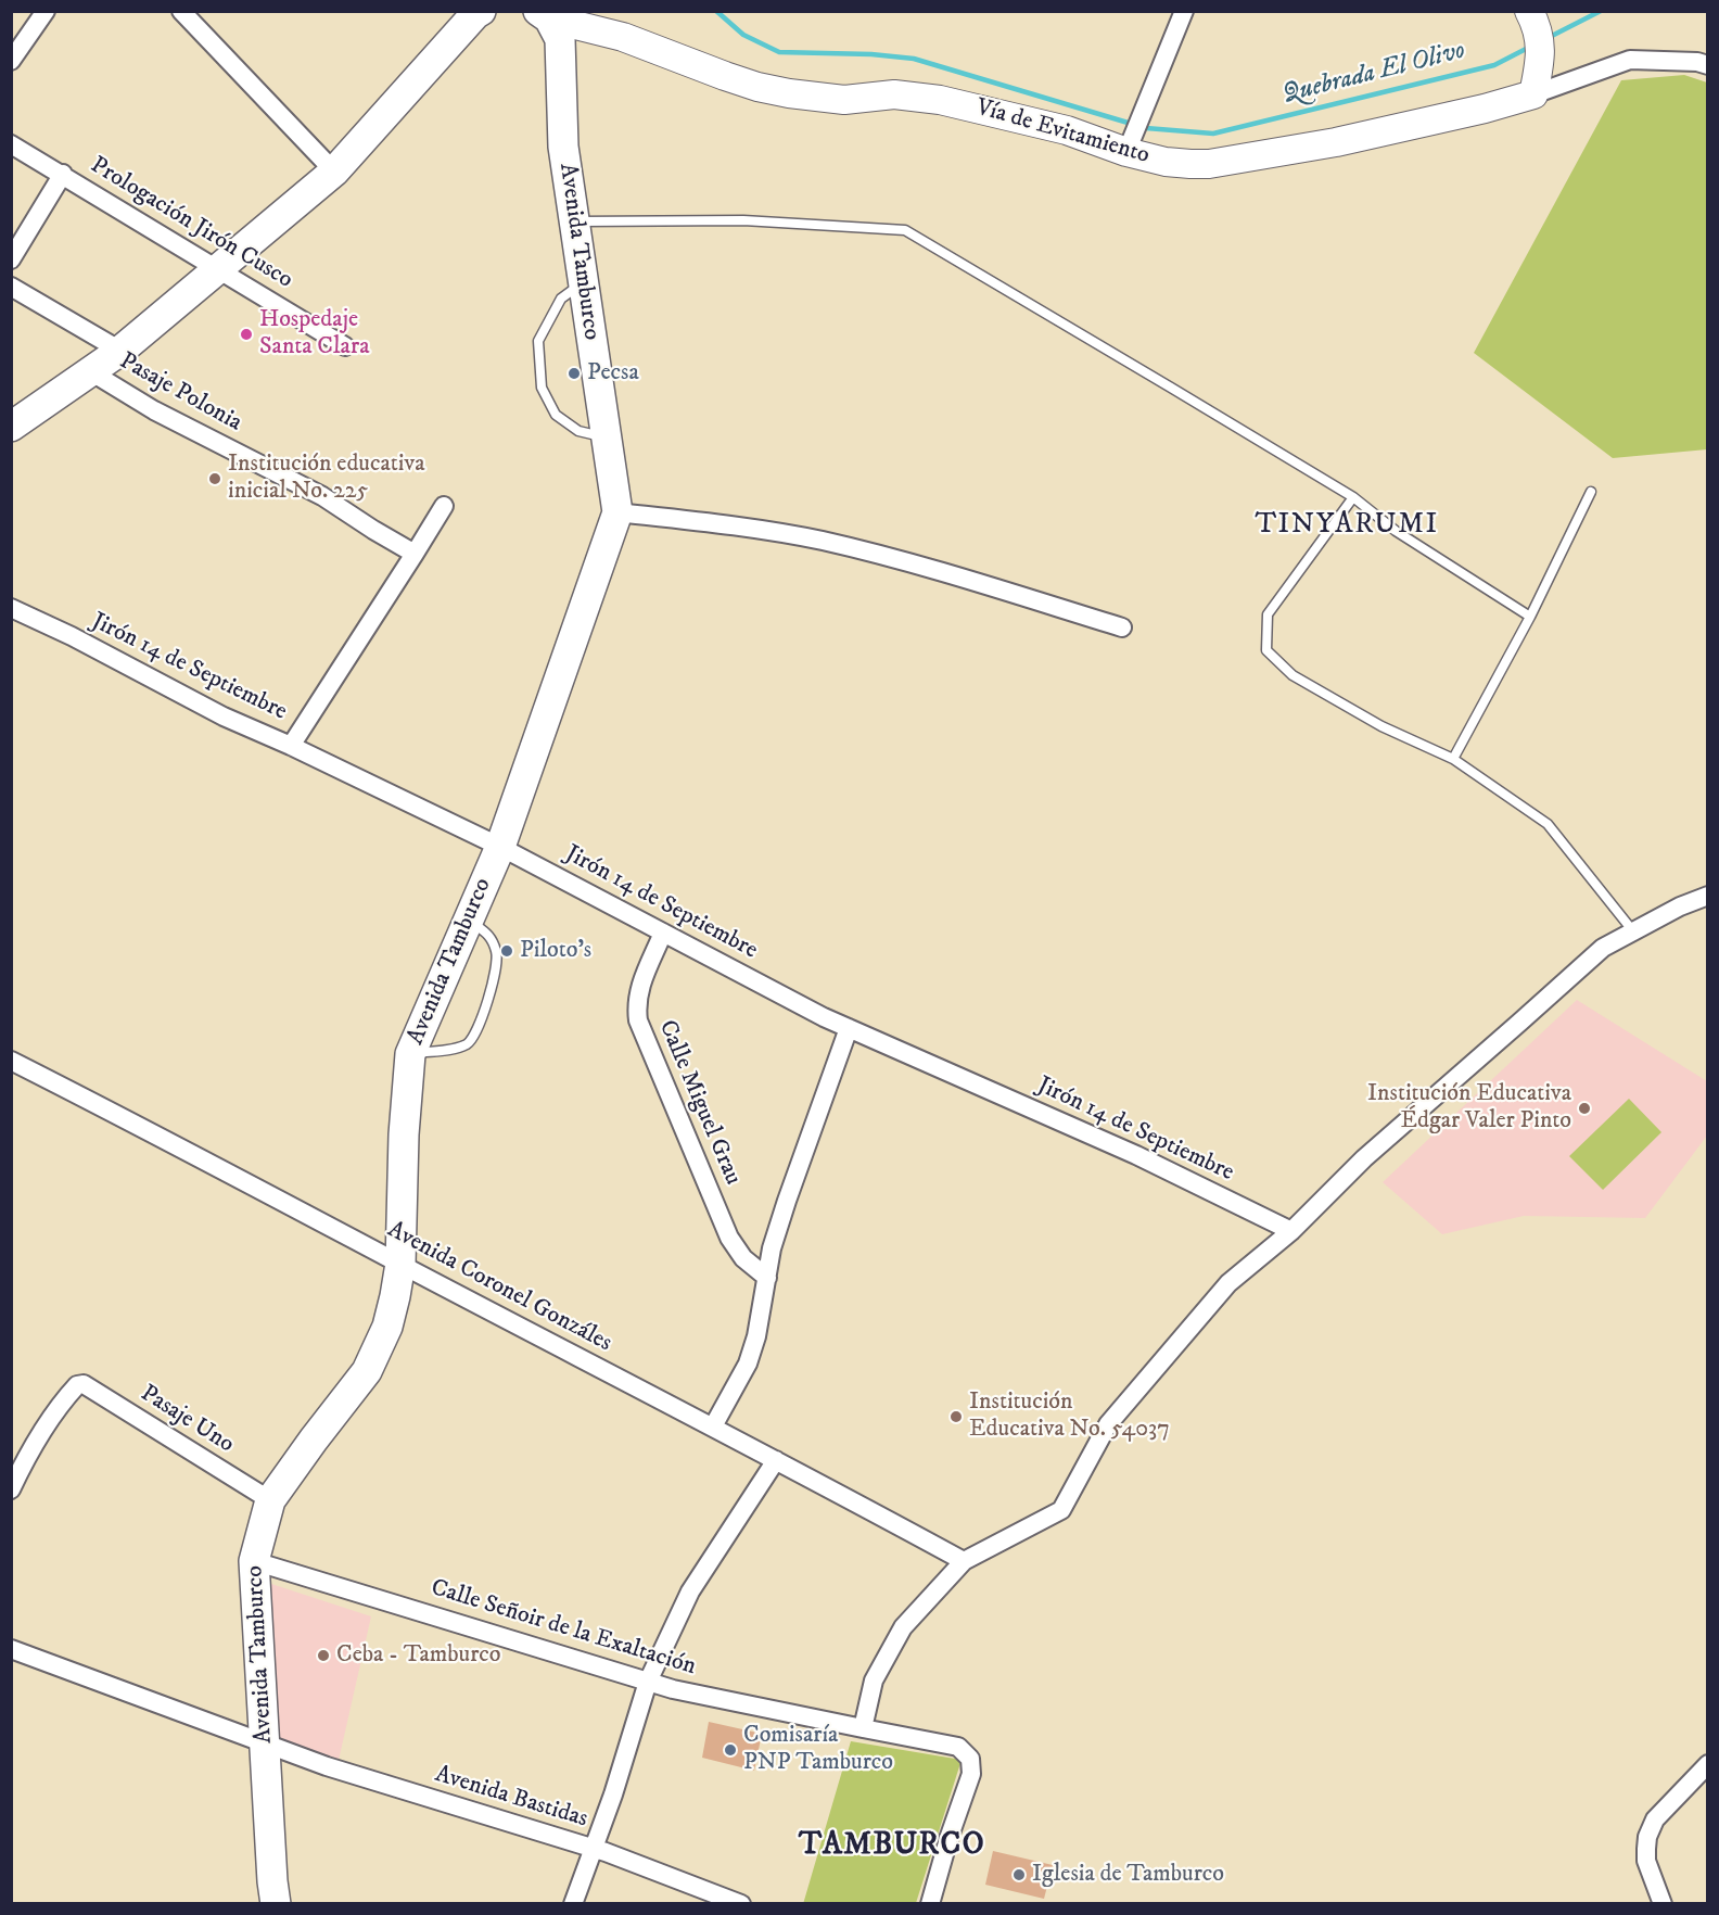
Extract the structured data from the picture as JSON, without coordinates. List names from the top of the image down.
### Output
{
  "streets": {
    "highway": ["Avenida Tamburco"],
    "main road": ["Vía de Evitamiento"],
    "street": [
      "Prologación Jirón Cusco",
      "Pasaje Polonia",
      "Jirón 14 de Septiembre",
      "Calle Miguel Grau",
      "Avenida Coronel Gonzáles",
      "Pasaje Uno",
      "Calle Señoir de la Exaltación",
      "Avenida Bastidas"
    ]
  },
  "crossings": [
    ["Vía de Evitamiento", "Avenida Tamburco"],
    ["Avenida Tamburco", "Jirón 14 de Septiembre"],
    ["Avenida Tamburco", "Avenida Coronel Gonzáles"],
    ["Avenida Tamburco", "Pasaje Uno"],
    ["Avenida Tamburco", "Calle Señoir de la Exaltación"],
    ["Avenida Tamburco", "Avenida Bastidas"],
    ["Jirón 14 de Septiembre", "Calle Miguel Grau"]
  ],
  "districts": ["TINYARUMI", "TAMBURCO"],
  "water": ["Quebrada El Olivo"],
  "places": [
    "Hospedaje Santa Clara",
    "Pecsa",
    "Institución educativa inicial No. 225",
    "Piloto's",
    "Institución Educativa Édgar Valer Pinto",
    "Institución Educativa No. 54037",
    "Ceba - Tamburco",
    "Comisaría PNP Tamburco",
    "Iglesia de Tamburco"
  ]
}
